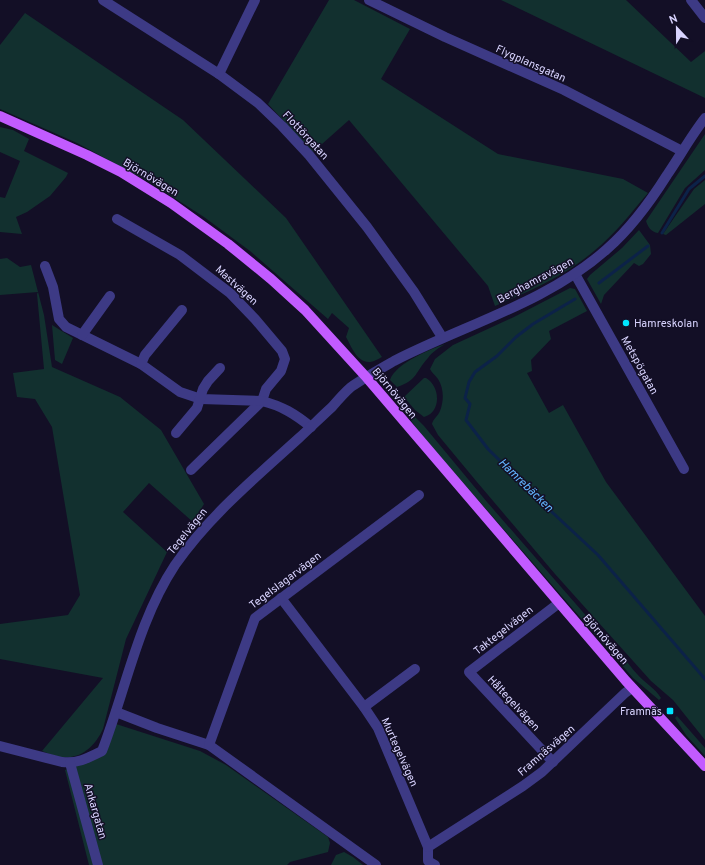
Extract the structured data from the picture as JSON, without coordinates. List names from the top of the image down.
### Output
{
  "streets": {
    "main road": ["Björnövägen"],
    "street": [
      "Flygplansgatan",
      "Flottörgatan",
      "Berghamravägen",
      "Mastvägen",
      "Metspögatan",
      "Tegelvägen",
      "Tegelslagarvägen",
      "Taktegelvägen",
      "Håltegelvägen",
      "Framnäsvägen",
      "Murtegelvägen",
      "Ankargatan"
    ]
  },
  "crossings": [
    ["Flygplansgatan", "Berghamravägen"],
    ["Flottörgatan", "Berghamravägen"],
    ["Björnövägen", "Berghamravägen"],
    ["Björnövägen", "Tegelvägen"],
    ["Björnövägen", "Taktegelvägen"],
    ["Björnövägen", "Framnäsvägen"],
    ["Berghamravägen", "Metspögatan"],
    ["Berghamravägen", "Tegelvägen"],
    ["Tegelvägen", "Ankargatan"],
    ["Tegelslagarvägen", "Murtegelvägen"],
    ["Taktegelvägen", "Håltegelvägen"],
    ["Håltegelvägen", "Framnäsvägen"],
    ["Framnäsvägen", "Murtegelvägen"]
  ],
  "water": ["Hamrebäcken"],
  "places": {
    "other": ["Hamreskolan"],
    "transit": ["Framnäs"]
  },
  "north": "top"
}
